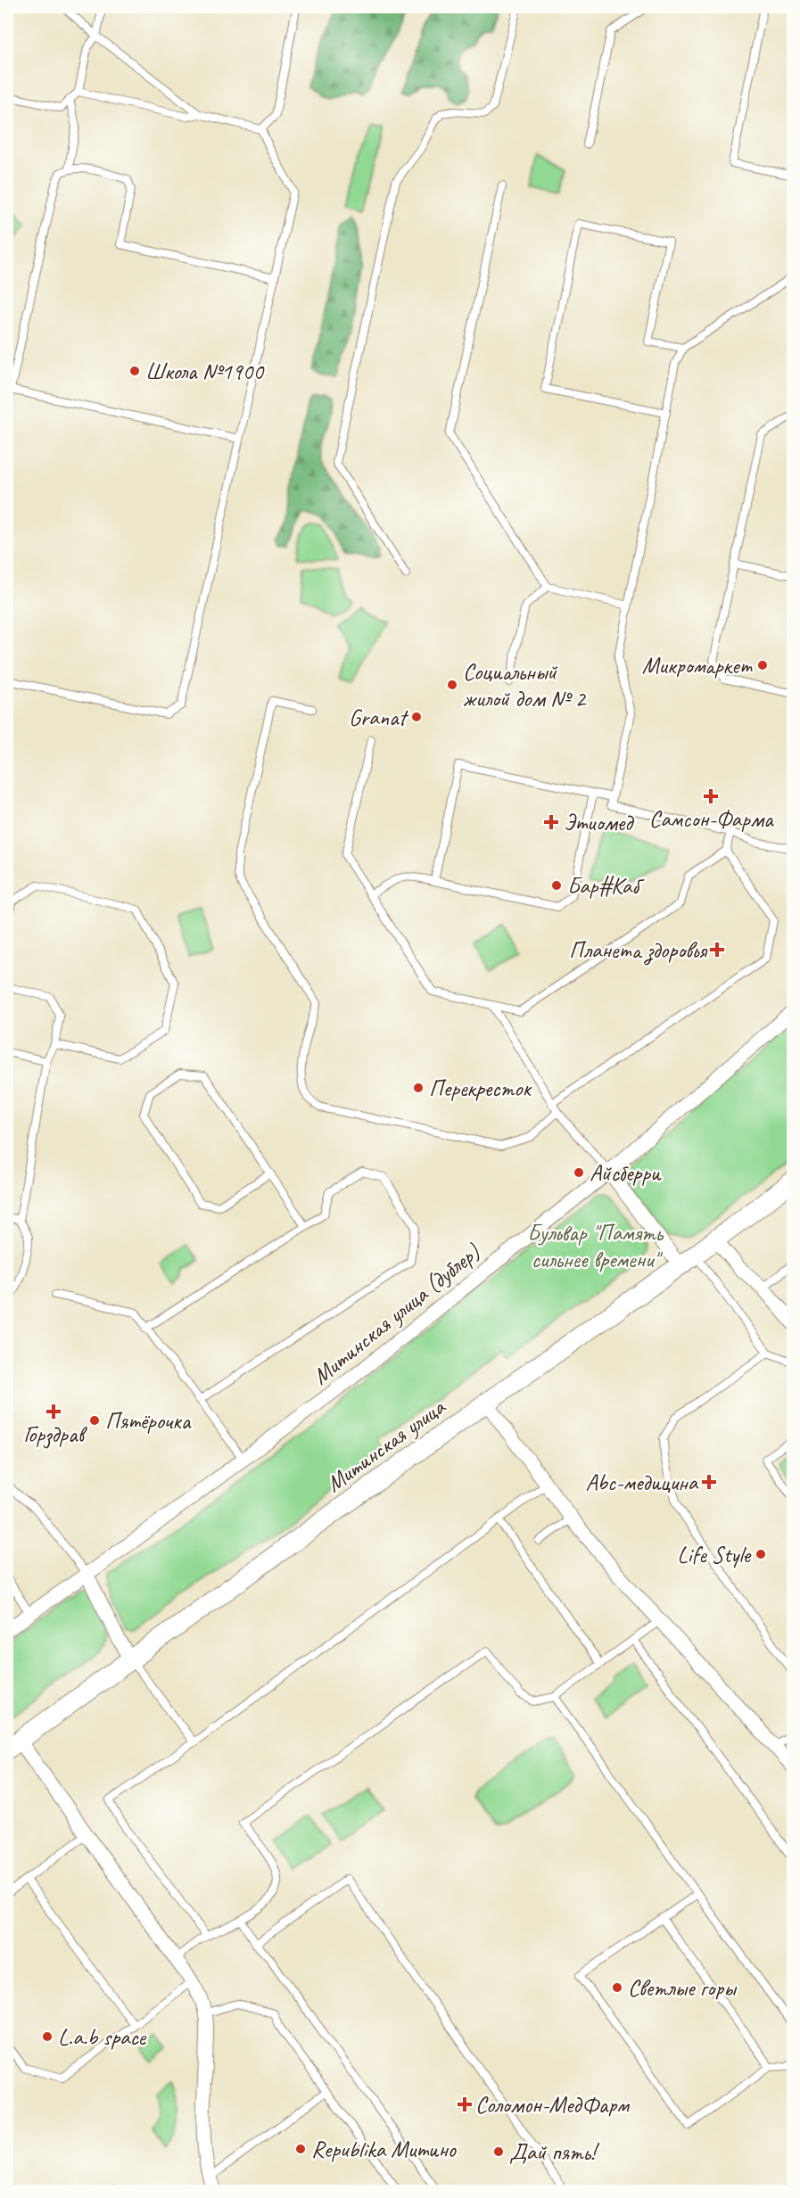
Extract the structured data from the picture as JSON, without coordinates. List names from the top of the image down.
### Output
{
  "streets": {
    "main road": ["Митинская улица"],
    "street": ["Митинская улица (дублер)"]
  },
  "parks": ["Бульвар \"Память сильнее времени\""],
  "places": {
    "other": [
      "Школа №1900",
      "Микромаркет",
      "Социальный жилой дом № 2",
      "Granat",
      "Бар#Каб",
      "Перекресток",
      "Айсберри",
      "Пятёрочка",
      "Life Style",
      "Светлые горы",
      "L.a.b space",
      "Republika Митино",
      "Дай пять!"
    ],
    "health": [
      "Самсон-Фарма",
      "Этиомед",
      "Планета здоровья",
      "Горздрав",
      "Abc-медицина",
      "Соломон-МедФарм"
    ]
  }
}
